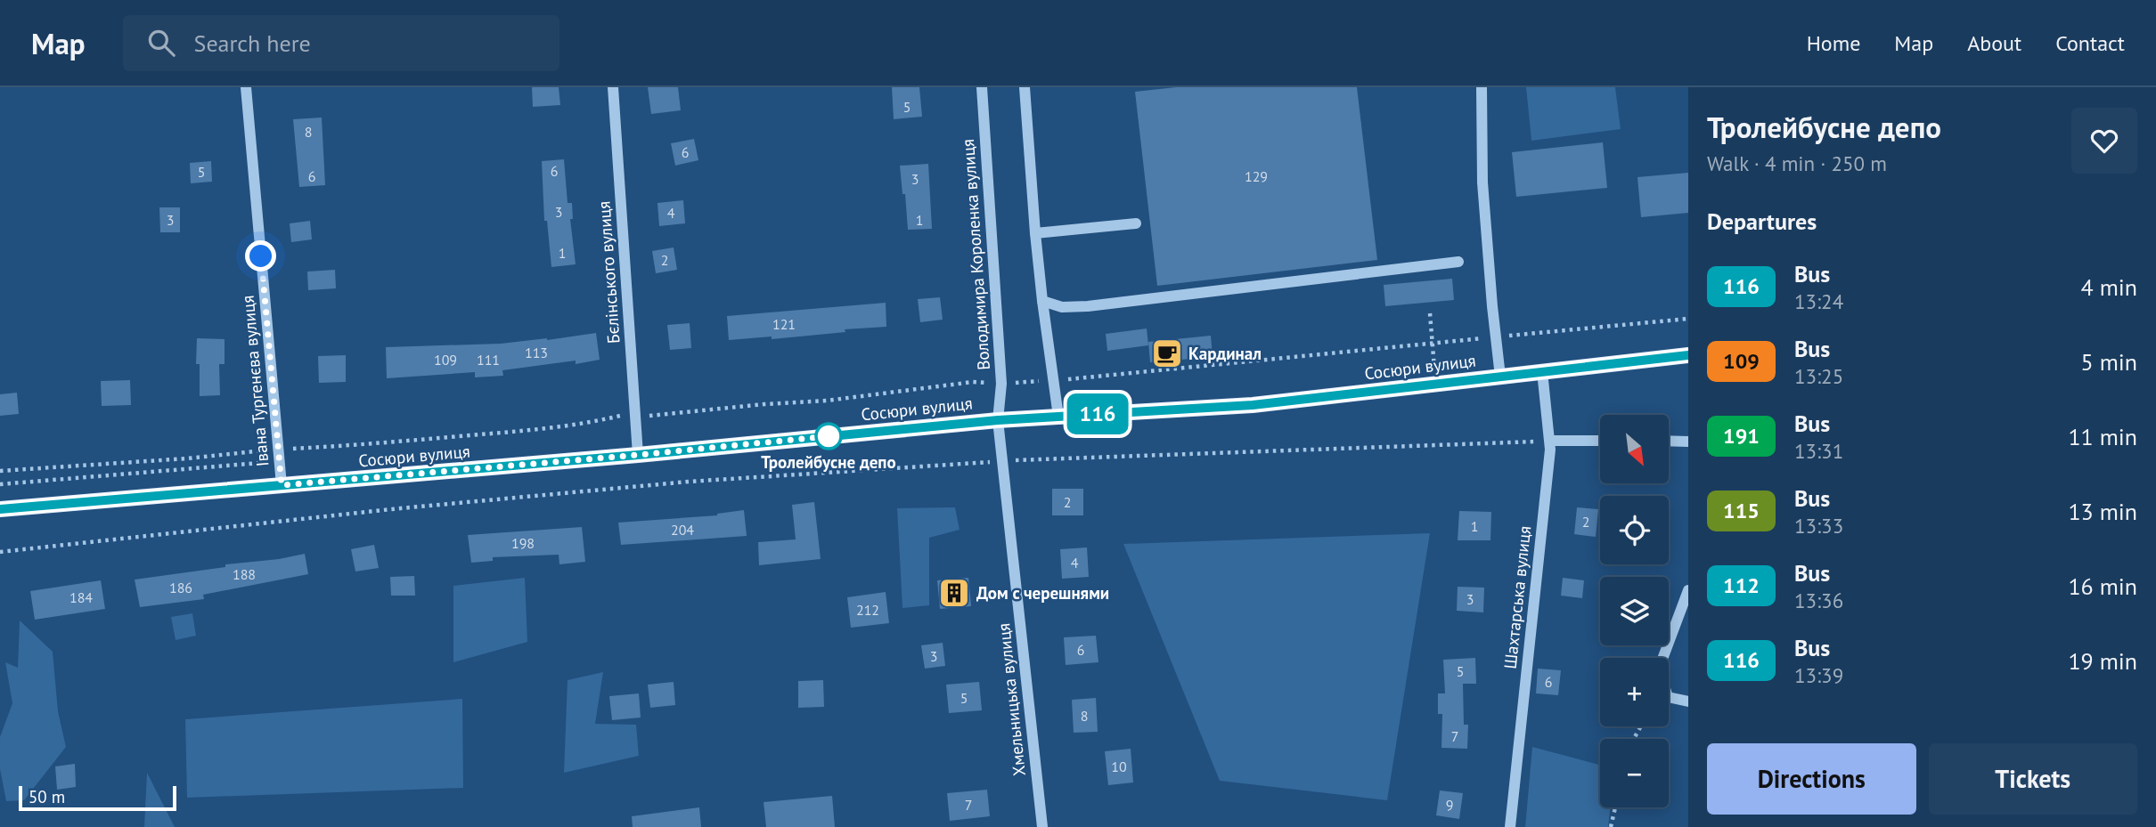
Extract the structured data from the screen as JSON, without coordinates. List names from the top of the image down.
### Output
{
  "streets": {
    "main road": ["Сосюри вулиця"],
    "street": [
      "Володимира Короленка вулиця",
      "Бєлінського вулиця",
      "Івана Тургенєва вулиця",
      "Шахтарська вулиця",
      "Хмельницька вулиця"
    ]
  },
  "crossings": [
    ["Володимира Короленка вулиця", "Сосюри вулиця"],
    ["Володимира Короленка вулиця", "Хмельницька вулиця"],
    ["Бєлінського вулиця", "Сосюри вулиця"],
    ["Сосюри вулиця", "Івана Тургенєва вулиця"],
    ["Сосюри вулиця", "Шахтарська вулиця"],
    ["Сосюри вулиця", "Хмельницька вулиця"]
  ],
  "places": {
    "cafe": ["Кардинал"],
    "other": ["Тролейбусне депо"],
    "building": ["Дом с черешнями"]
  },
  "lines": ["bus line 116"],
  "house_numbers": [
    "5",
    "8",
    "6",
    "6",
    "5",
    "6",
    "129",
    "3",
    "3",
    "4",
    "3",
    "1",
    "1",
    "2",
    "121",
    "113",
    "109",
    "111",
    "2",
    "2",
    "1",
    "204",
    "198",
    "4",
    "188",
    "186",
    "184",
    "3",
    "212",
    "6",
    "3",
    "5",
    "6",
    "5",
    "8",
    "7",
    "10",
    "7",
    "9"
  ],
  "scale_bar": "50 m",
  "north": "bottom right",
  "page": {
    "header": "Map",
    "search": "Search here",
    "nav": [
      "Home",
      "Map",
      "About",
      "Contact"
    ],
    "on_map": "116",
    "heading": [
      ["Тролейбусне депо", "Walk · 4 min · 250 m"],
      "Departures"
    ],
    "list": [
      {
        "mark": "116",
        "name": "Bus",
        "note": "13:24",
        "value": "4 min"
      },
      {
        "mark": "109",
        "name": "Bus",
        "note": "13:25",
        "value": "5 min"
      },
      {
        "mark": "191",
        "name": "Bus",
        "note": "13:31",
        "value": "11 min"
      },
      {
        "mark": "115",
        "name": "Bus",
        "note": "13:33",
        "value": "13 min"
      },
      {
        "mark": "112",
        "name": "Bus",
        "note": "13:36",
        "value": "16 min"
      },
      {
        "mark": "116",
        "name": "Bus",
        "note": "13:39",
        "value": "19 min"
      }
    ],
    "map_buttons": ["+", "−"],
    "buttons": ["Directions", "Tickets"],
    "scale": "50 m"
  }
}
